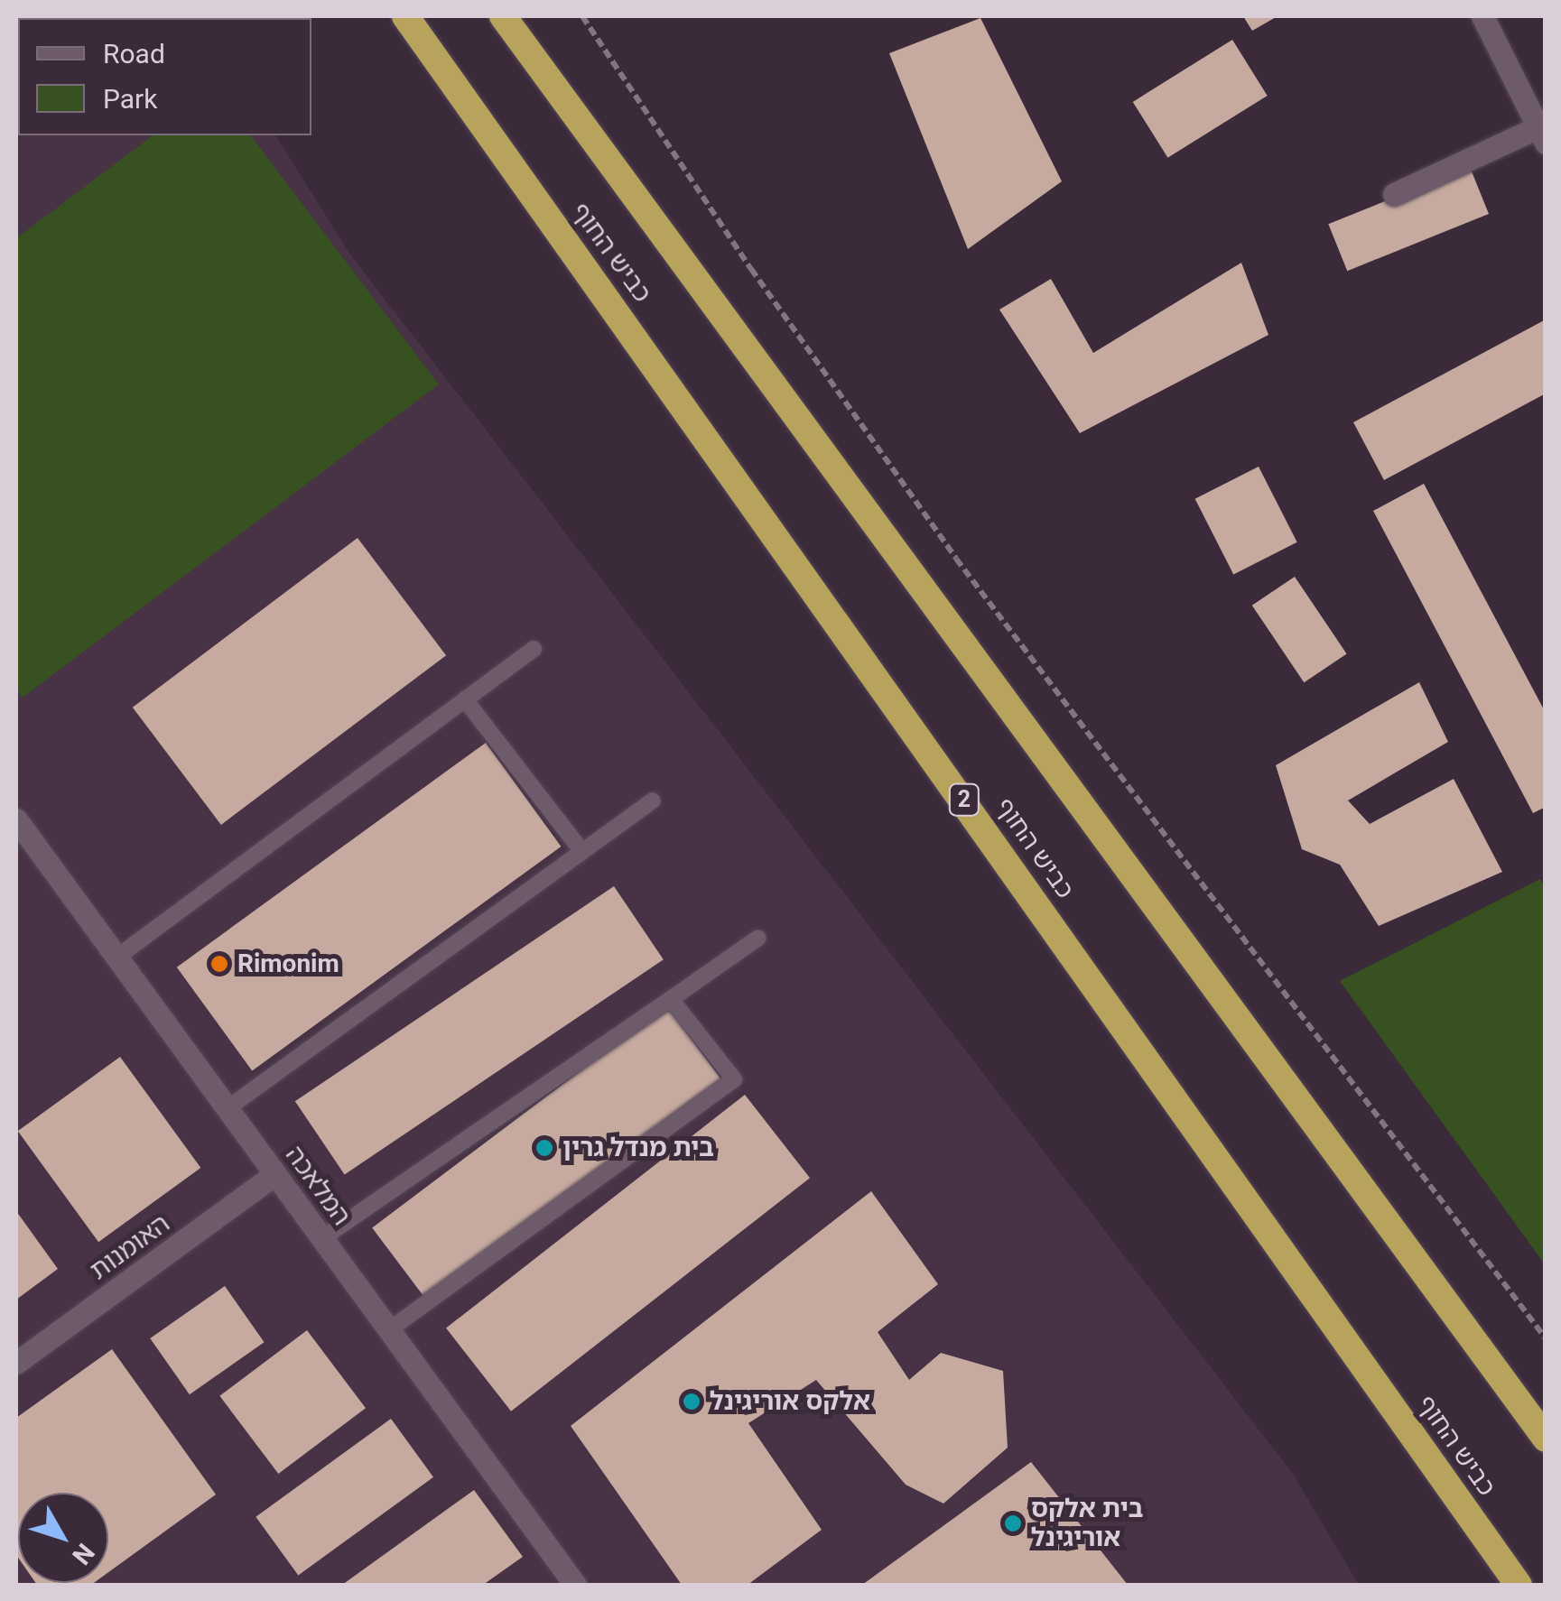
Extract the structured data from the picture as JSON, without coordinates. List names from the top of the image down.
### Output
{
  "streets": {
    "highway": ["כביש החוף", "2"],
    "street": ["המלאכה", "האומנות"]
  },
  "crossings": [
    ["המלאכה", "האומנות"]
  ],
  "places": [
    "Rimonim",
    "בית מנדל גרין",
    "אלקס אוריגינל",
    "בית אלקס אוריגינל"
  ],
  "legend": ["Road", "Park"],
  "north": "bottom right"
}
